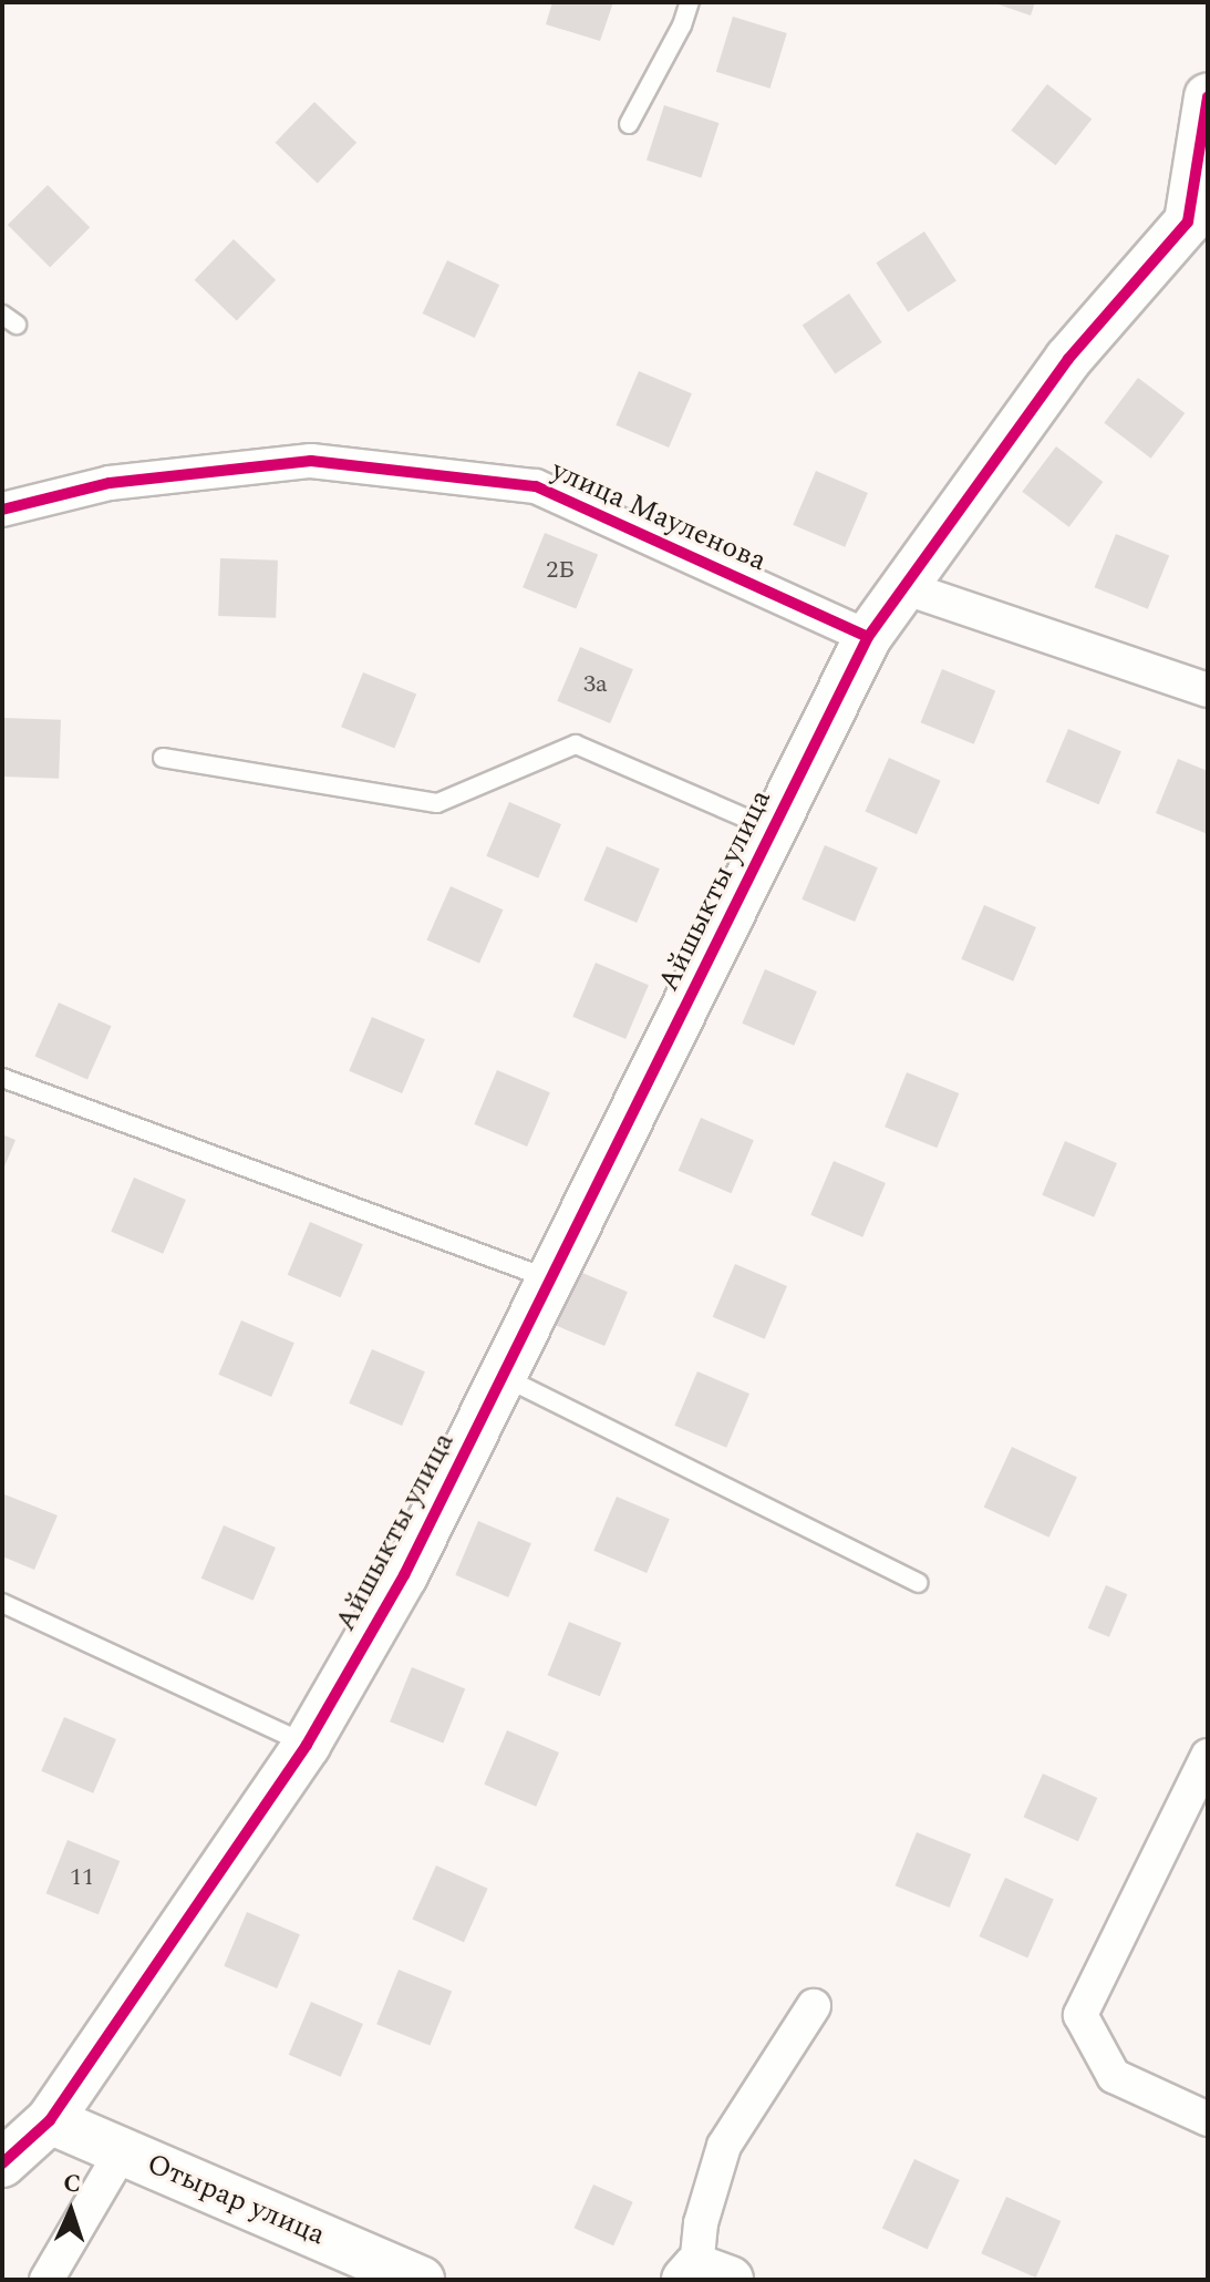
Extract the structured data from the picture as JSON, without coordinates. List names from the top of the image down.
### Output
{
  "streets": {
    "street": ["улица Мауленова", "Айшыкты улица", "Отырар улица"]
  },
  "crossings": [
    ["улица Мауленова", "Айшыкты улица"],
    ["Айшыкты улица", "Отырар улица"]
  ],
  "house_numbers": ["2Б", "3а", "11"],
  "north": "top"
}
